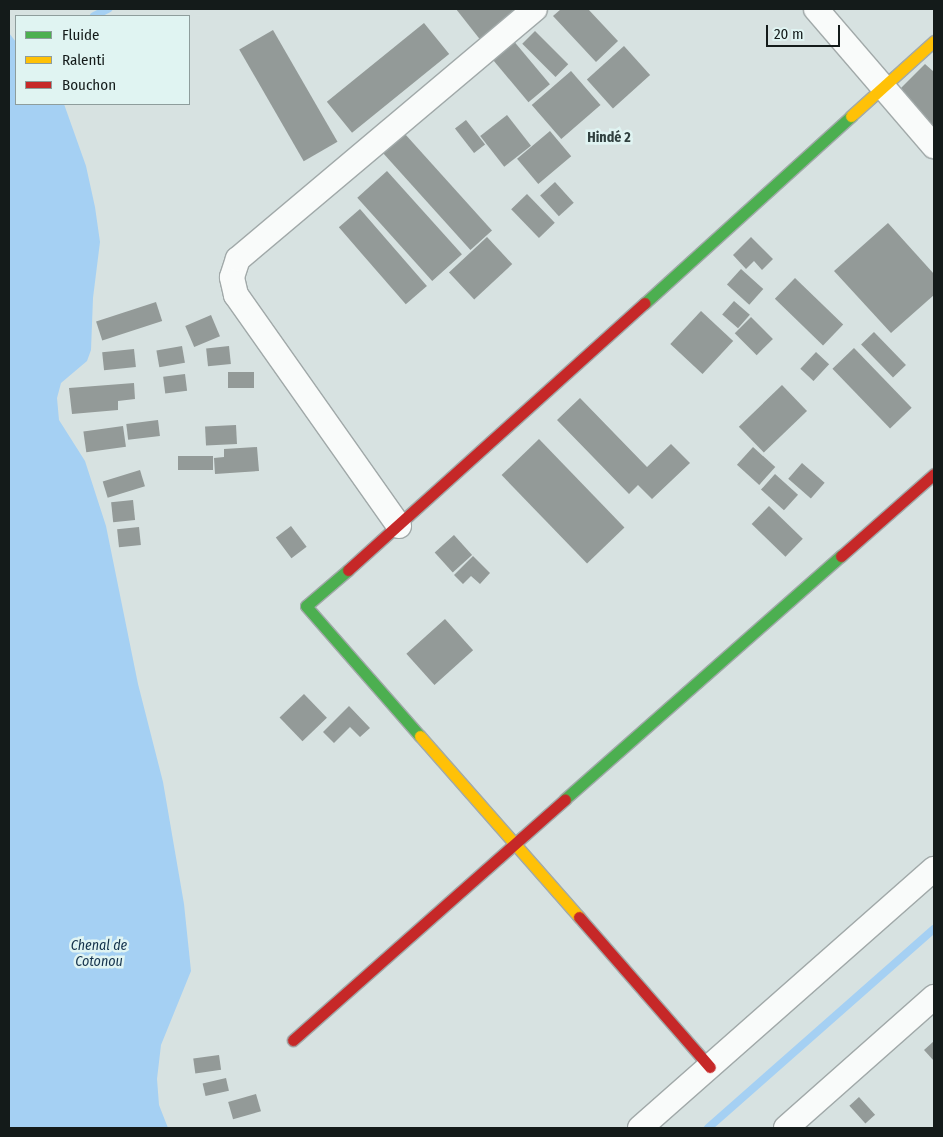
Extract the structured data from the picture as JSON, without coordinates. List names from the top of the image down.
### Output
{
  "districts": ["Hindé 2"],
  "water": ["Chenal de Cotonou"],
  "legend": ["Fluide", "Ralenti", "Bouchon"],
  "scale_bar": "20 m"
}
